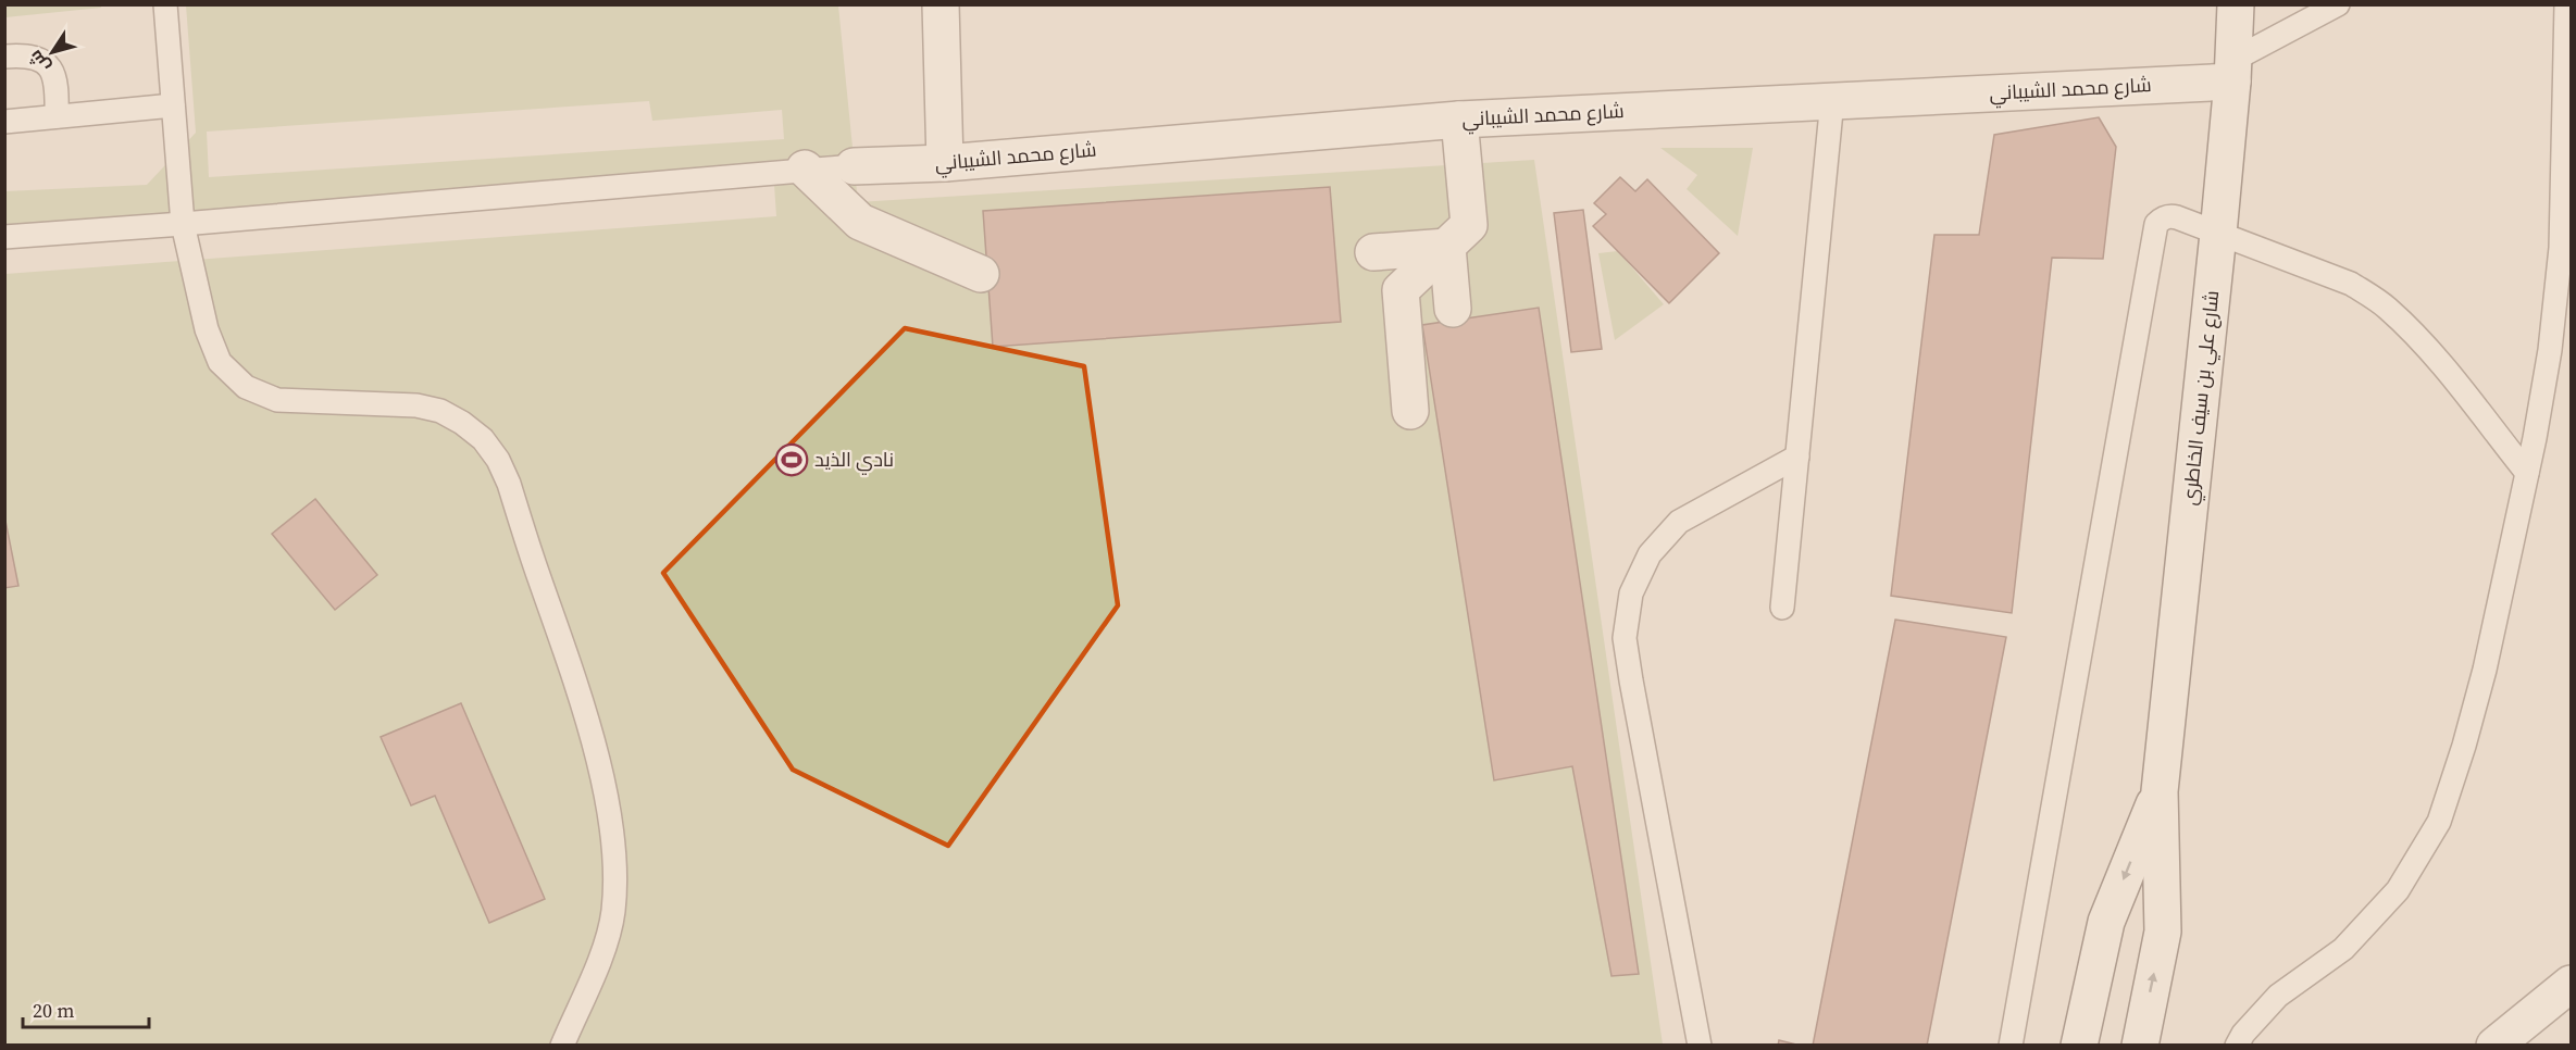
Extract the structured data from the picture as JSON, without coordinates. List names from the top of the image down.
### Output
{
  "streets": {
    "street": ["شارع محمد الشيباني", "شارع علي بن سيف الخاطري"]
  },
  "crossings": [
    ["شارع محمد الشيباني", "شارع علي بن سيف الخاطري"]
  ],
  "places": {
    "sports": ["نادي الذيد"]
  },
  "scale_bar": "20 m",
  "north": "bottom left"
}
